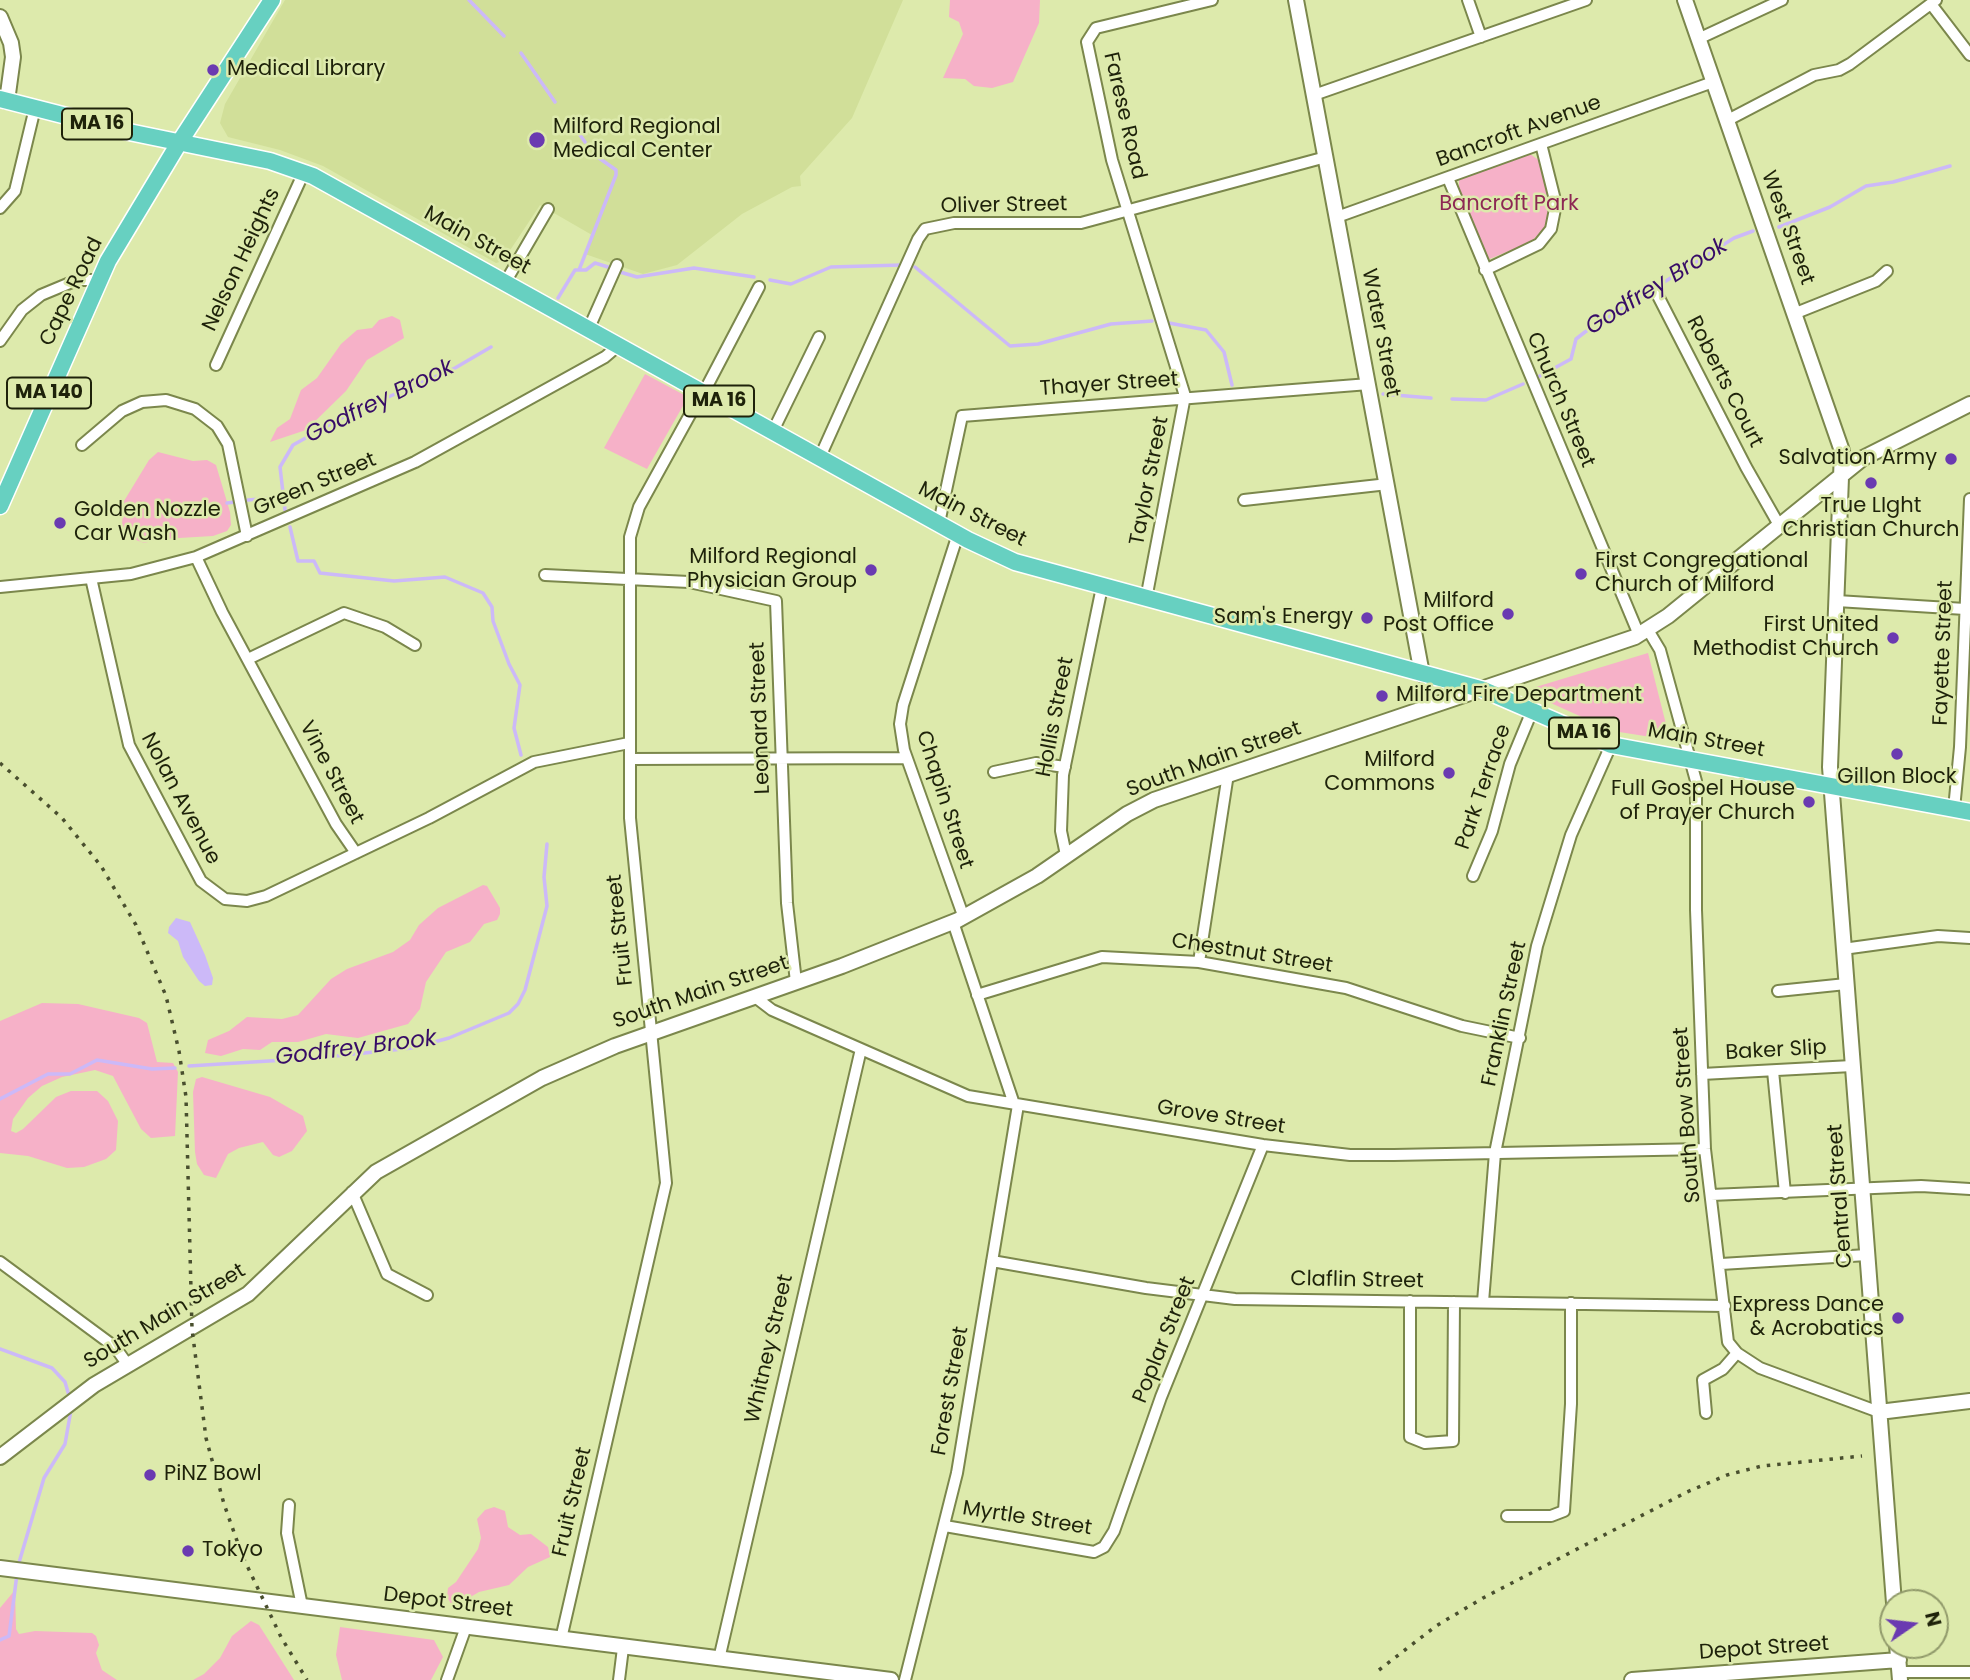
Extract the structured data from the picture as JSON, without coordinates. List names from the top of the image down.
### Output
{
  "streets": {
    "main road": [
      "MA 16",
      "West Street",
      "Main Street",
      "Cape Road",
      "Water Street",
      "MA 140",
      "South Main Street",
      "Central Street",
      "Depot Street"
    ],
    "street": [
      "Farese Road",
      "Bancroft Avenue",
      "Oliver Street",
      "Nelson Heights",
      "Roberts Court",
      "Thayer Street",
      "Church Street",
      "Taylor Street",
      "Green Street",
      "Fayette Street",
      "Hollis Street",
      "Leonard Street",
      "Vine Street",
      "Park Terrace",
      "Nolan Avenue",
      "Chapin Street",
      "Fruit Street",
      "Chestnut Street",
      "Franklin Street",
      "Baker Slip",
      "South Bow Street",
      "Grove Street",
      "Claflin Street",
      "Poplar Street",
      "Whitney Street",
      "Forest Street",
      "Myrtle Street"
    ]
  },
  "crossings": [
    ["Farese Road", "Oliver Street"],
    ["Farese Road", "Taylor Street"],
    ["Bancroft Avenue", "West Street"],
    ["Bancroft Avenue", "Water Street"],
    ["Bancroft Avenue", "Church Street"],
    ["Oliver Street", "Main Street"],
    ["Oliver Street", "Water Street"],
    ["Oliver Street", "Taylor Street"],
    ["West Street", "South Main Street"],
    ["West Street", "Central Street"],
    ["Main Street", "Nelson Heights"],
    ["Main Street", "Cape Road"],
    ["Main Street", "Water Street"],
    ["Main Street", "Thayer Street"],
    ["Main Street", "MA 140"],
    ["Main Street", "Church Street"],
    ["Main Street", "Taylor Street"],
    ["Main Street", "Green Street"],
    ["Main Street", "Fayette Street"],
    ["Main Street", "Hollis Street"],
    ["Main Street", "South Main Street"],
    ["Main Street", "Park Terrace"],
    ["Main Street", "Chapin Street"],
    ["Main Street", "Fruit Street"],
    ["Main Street", "Franklin Street"],
    ["Main Street", "South Bow Street"],
    ["Main Street", "Central Street"],
    ["Cape Road", "MA 140"],
    ["Water Street", "Thayer Street"],
    ["Roberts Court", "South Main Street"],
    ["Thayer Street", "Taylor Street"],
    ["Church Street", "South Main Street"],
    ["Church Street", "South Bow Street"],
    ["Green Street", "Vine Street"],
    ["Green Street", "Nolan Avenue"],
    ["Hollis Street", "South Main Street"],
    ["Leonard Street", "South Main Street"],
    ["Leonard Street", "Fruit Street"],
    ["South Main Street", "Chapin Street"],
    ["South Main Street", "Fruit Street"],
    ["South Main Street", "Grove Street"],
    ["South Main Street", "Forest Street"],
    ["Vine Street", "Nolan Avenue"],
    ["Vine Street", "Fruit Street"],
    ["Chapin Street", "Forest Street"],
    ["Fruit Street", "Depot Street"],
    ["Chestnut Street", "Franklin Street"],
    ["Chestnut Street", "Forest Street"],
    ["Franklin Street", "Grove Street"],
    ["Franklin Street", "Claflin Street"],
    ["Baker Slip", "South Bow Street"],
    ["Baker Slip", "Central Street"],
    ["South Bow Street", "Grove Street"],
    ["South Bow Street", "Claflin Street"],
    ["Grove Street", "Poplar Street"],
    ["Grove Street", "Whitney Street"],
    ["Grove Street", "Forest Street"],
    ["Claflin Street", "Poplar Street"],
    ["Claflin Street", "Forest Street"],
    ["Poplar Street", "Myrtle Street"],
    ["Whitney Street", "Depot Street"],
    ["Forest Street", "Myrtle Street"]
  ],
  "water": ["Godfrey Brook"],
  "parks": ["Bancroft Park"],
  "places": [
    "Medical Library",
    "Milford Regional Medical Center",
    "Salvation Army",
    "True LIght Christian Church",
    "Golden Nozzle Car Wash",
    "Milford Regional Physician Group",
    "First Congregational Church of Milford",
    "Milford Post Office",
    "Sam's Energy",
    "First United Methodist Church",
    "Milford Fire Department",
    "Gillon Block",
    "Milford Commons",
    "Full Gospel House of Prayer Church",
    "Express Dance & Acrobatics",
    "PiNZ Bowl",
    "Tokyo"
  ],
  "north": "right"
}
